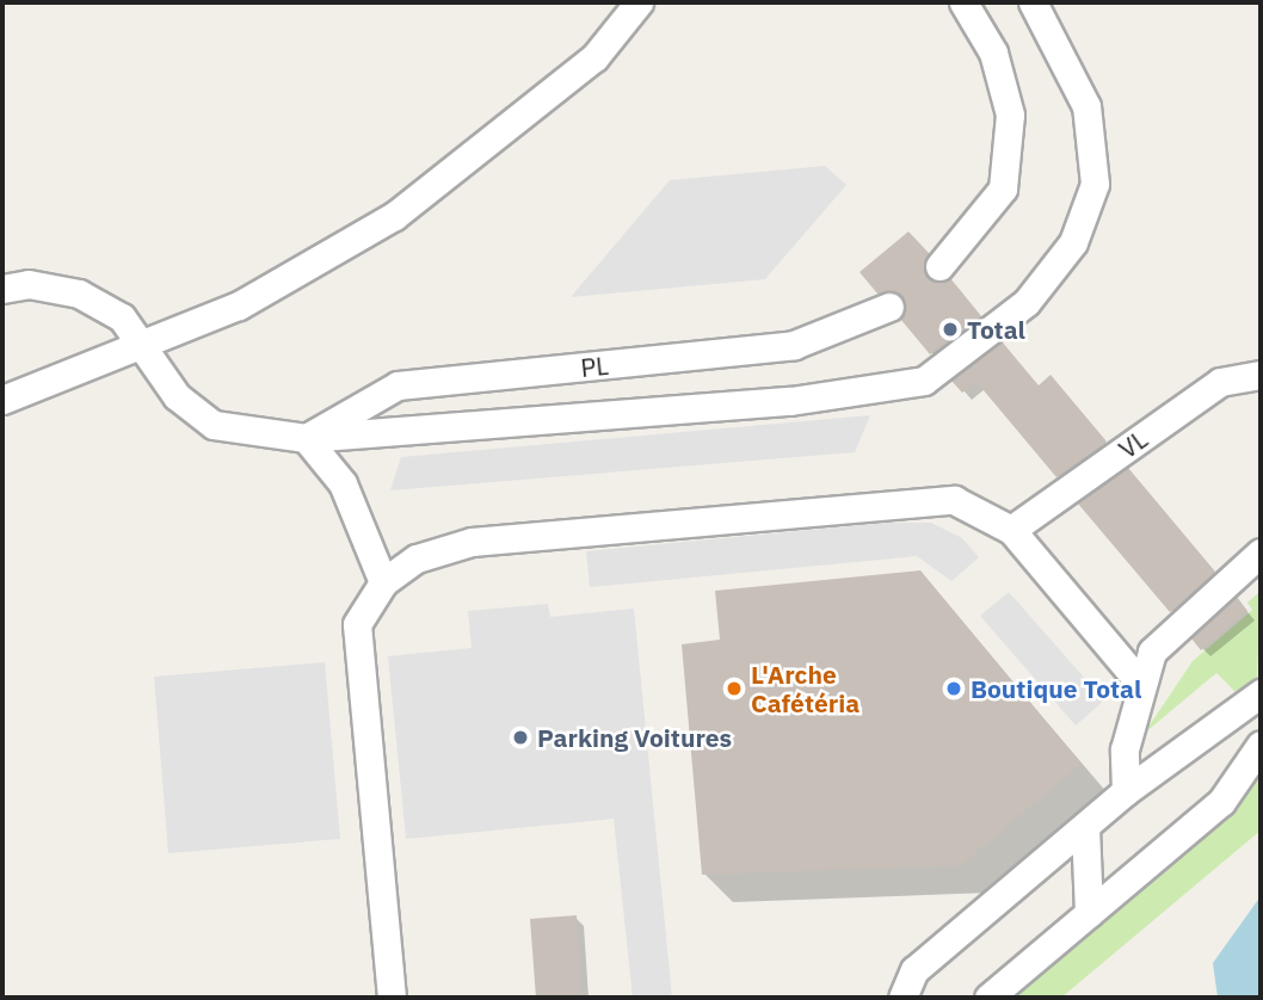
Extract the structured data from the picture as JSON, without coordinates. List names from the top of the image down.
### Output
{
  "streets": {
    "lane": ["PL", "VL"]
  },
  "places": [
    "Total",
    "L'Arche Cafétéria",
    "Boutique Total",
    "Parking Voitures"
  ]
}
